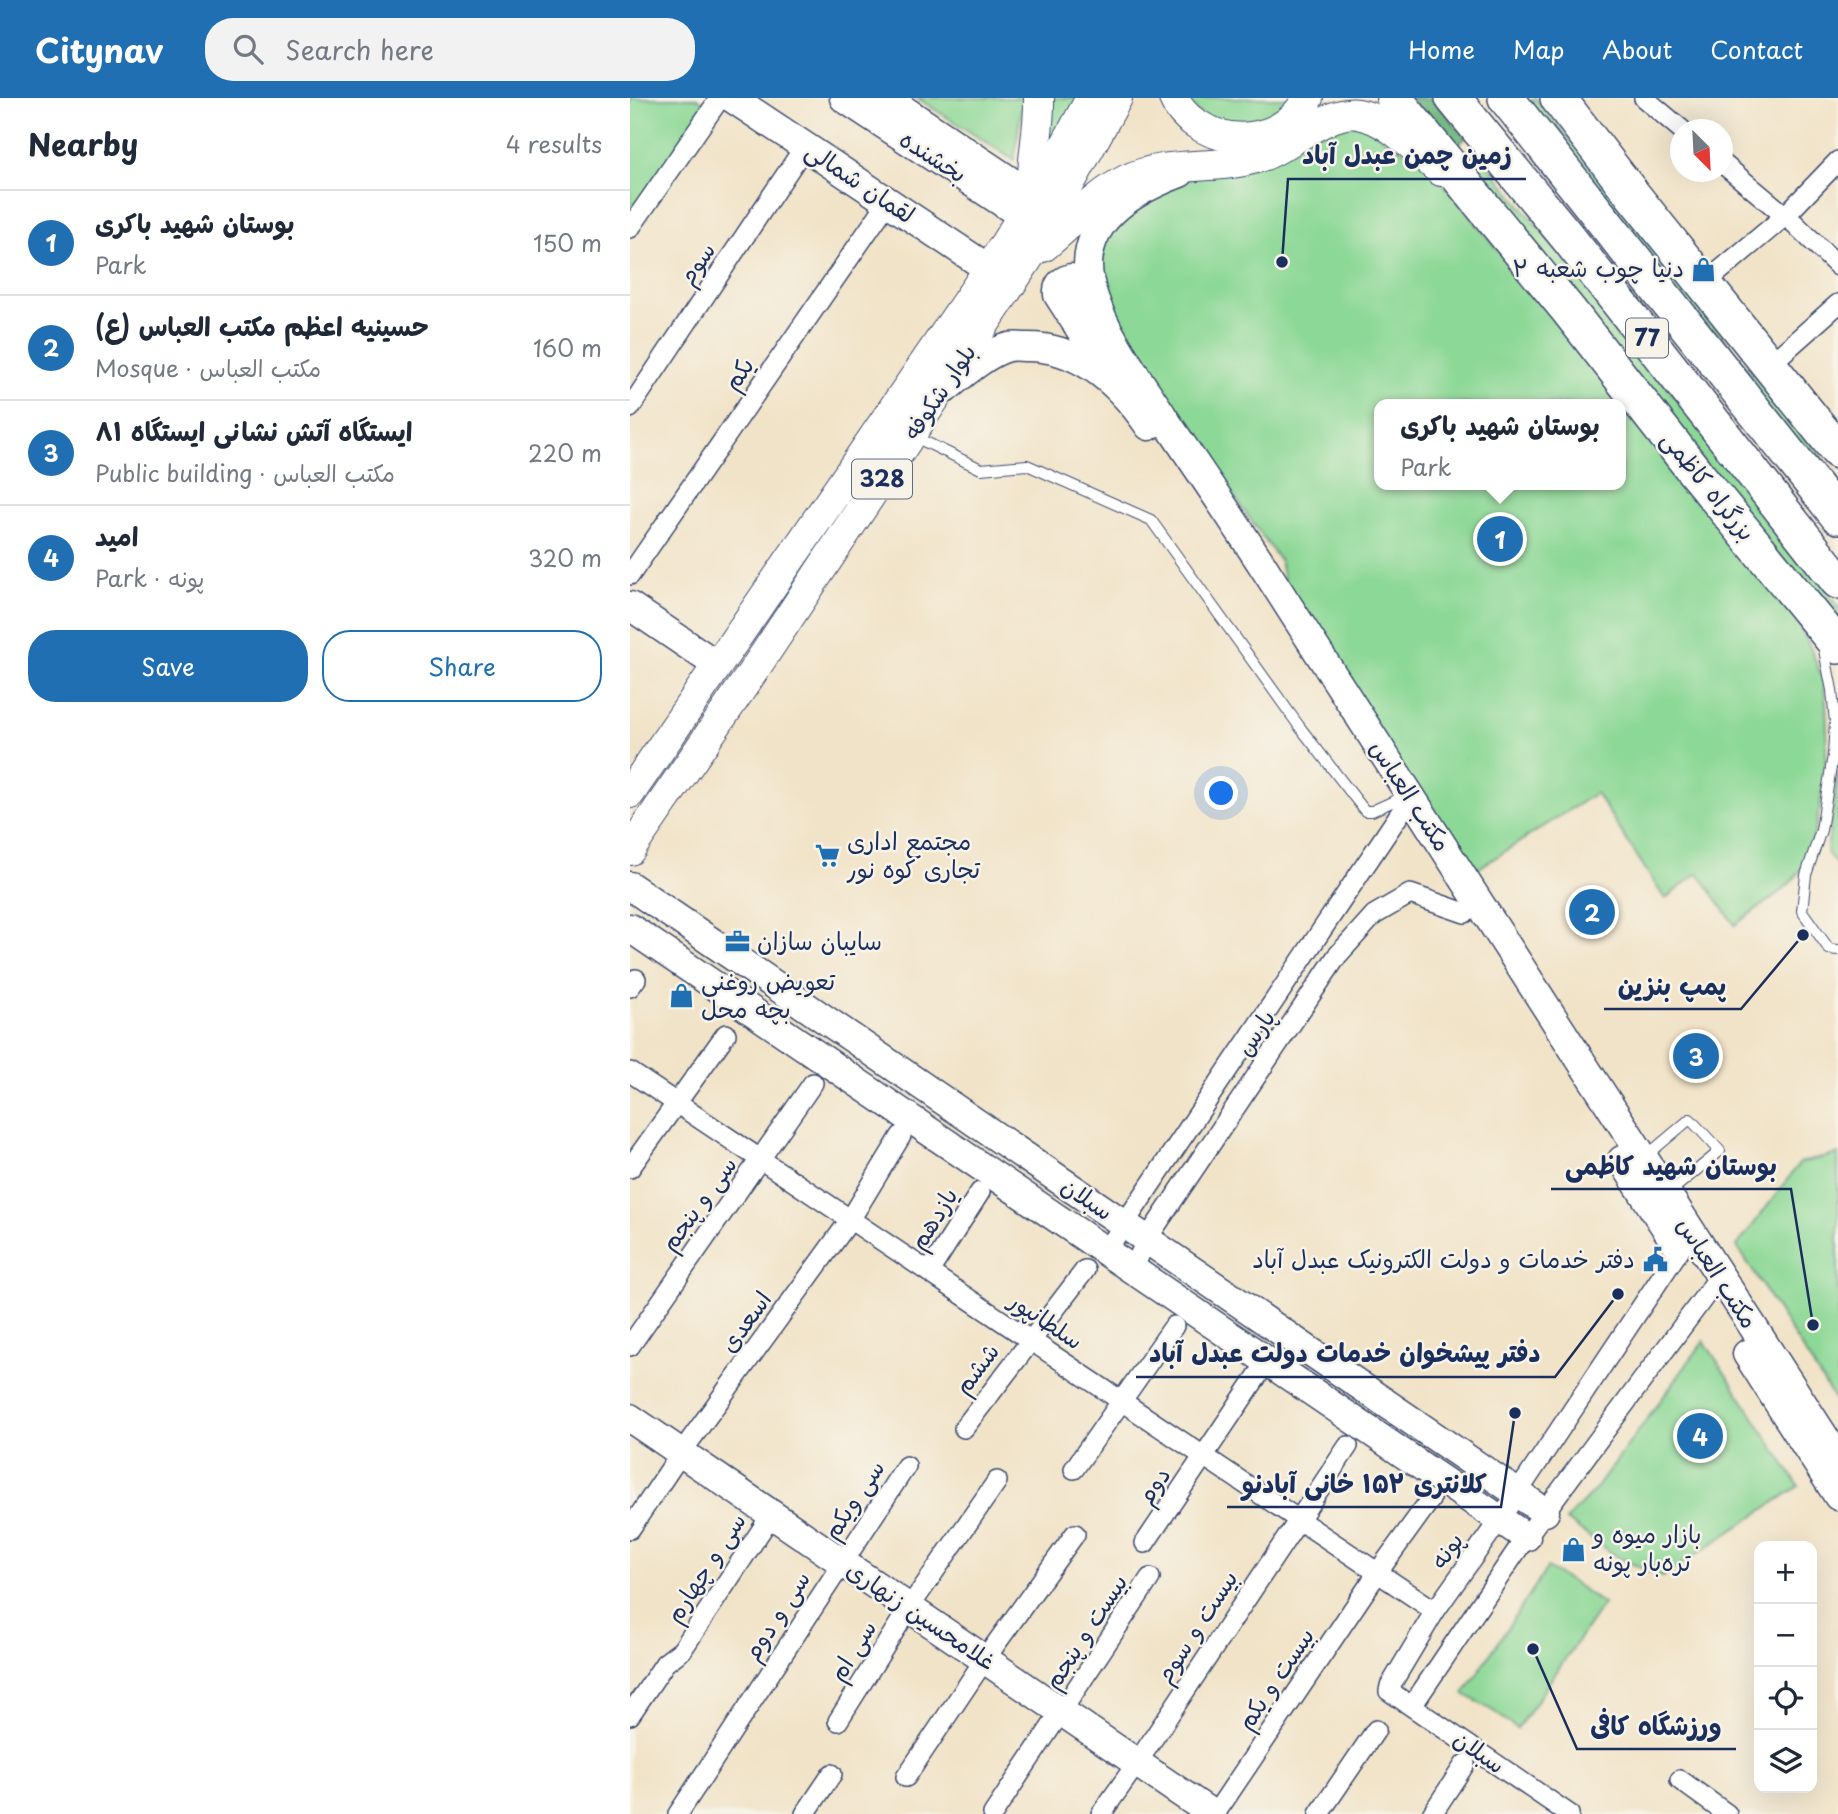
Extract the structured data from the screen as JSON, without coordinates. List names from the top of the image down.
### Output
{
  "streets": {
    "highway": ["77", "بزرگراه کاظمی"],
    "main road": [
      "بخشنده",
      "لقمان شمالی",
      "بلوار شکوفه",
      "328",
      "مکتب العباس",
      "سبلان",
      "غلامحسین زنهاری"
    ],
    "street": [
      "سوم",
      "یکم",
      "پارس",
      "سی و پنجم",
      "یازدهم",
      "سلطانپور",
      "اسعدی",
      "ششم",
      "دوم",
      "سی ویکم",
      "پونه",
      "سی و چهارم",
      "سی و دوم",
      "بیست و سوم",
      "بیست و پنجم",
      "سی ام",
      "بیست و یکم"
    ]
  },
  "crossings": [
    ["بخشنده", "بلوار شکوفه"],
    ["لقمان شمالی", "سوم"],
    ["لقمان شمالی", "یکم"],
    ["لقمان شمالی", "بلوار شکوفه"],
    ["بلوار شکوفه", "مکتب العباس"],
    ["مکتب العباس", "پارس"],
    ["مکتب العباس", "پونه"],
    ["پارس", "سبلان"],
    ["پارس", "ششم"],
    ["سبلان", "ششم"],
    ["سبلان", "پونه"],
    ["سی و پنجم", "سلطانپور"],
    ["یازدهم", "سلطانپور"],
    ["سلطانپور", "اسعدی"],
    ["سلطانپور", "ششم"],
    ["سلطانپور", "دوم"],
    ["سلطانپور", "پونه"],
    ["سلطانپور", "بیست و سوم"],
    ["سلطانپور", "بیست و یکم"],
    ["اسعدی", "غلامحسین زنهاری"],
    ["سی ویکم", "سی و دوم"],
    ["سی ویکم", "غلامحسین زنهاری"],
    ["سی و چهارم", "غلامحسین زنهاری"],
    ["سی و دوم", "غلامحسین زنهاری"],
    ["غلامحسین زنهاری", "بیست و سوم"],
    ["غلامحسین زنهاری", "بیست و پنجم"],
    ["غلامحسین زنهاری", "سی ام"],
    ["غلامحسین زنهاری", "بیست و یکم"]
  ],
  "places": {
    "other": [
      "زمین چمن عبدل آباد",
      "پمپ بنزین",
      "دفتر پیشخوان خدمات دولت عبدل آباد",
      "بوستان شهید کاظمی",
      "کلانتری ۱۵۲ خانی آبادنو",
      "ورزشگاه کافی"
    ],
    "shop": ["دنیا چوب شعبه ۲", "تعویض روغنی بچه محل", "بازار میوه و تره‌بار پونه"],
    "supermarket": ["مجتمع اداری تجاری کوه نور"],
    "office": ["سایبان سازان"],
    "public building": ["دفتر خدمات و دولت الکترونیک عبدل آباد"]
  },
  "north": "bottom right",
  "page": {
    "header": "Citynav",
    "search": "Search here",
    "nav": [
      "Home",
      "Map",
      "About",
      "Contact"
    ],
    "heading": ["Nearby", "4 results"],
    "list": [
      {
        "mark": "1",
        "name": "بوستان شهید باکری",
        "note": "Park",
        "value": "150 m"
      },
      {
        "mark": "2",
        "name": "حسینیه اعظم مکتب العباس (ع)",
        "note": "Mosque · مکتب العباس",
        "value": "160 m"
      },
      {
        "mark": "3",
        "name": "ایستگاه آتش نشانی ایستگاه ۸۱",
        "note": "Public building · مکتب العباس",
        "value": "220 m"
      },
      {
        "mark": "4",
        "name": "امید",
        "note": "Park · پونه",
        "value": "320 m"
      }
    ],
    "popup": ["بوستان شهید باکری", "Park"],
    "pins": [
      "1",
      "2",
      "3",
      "4"
    ],
    "buttons": ["Save", "Share"],
    "map_buttons": ["+", "−"]
  }
}
